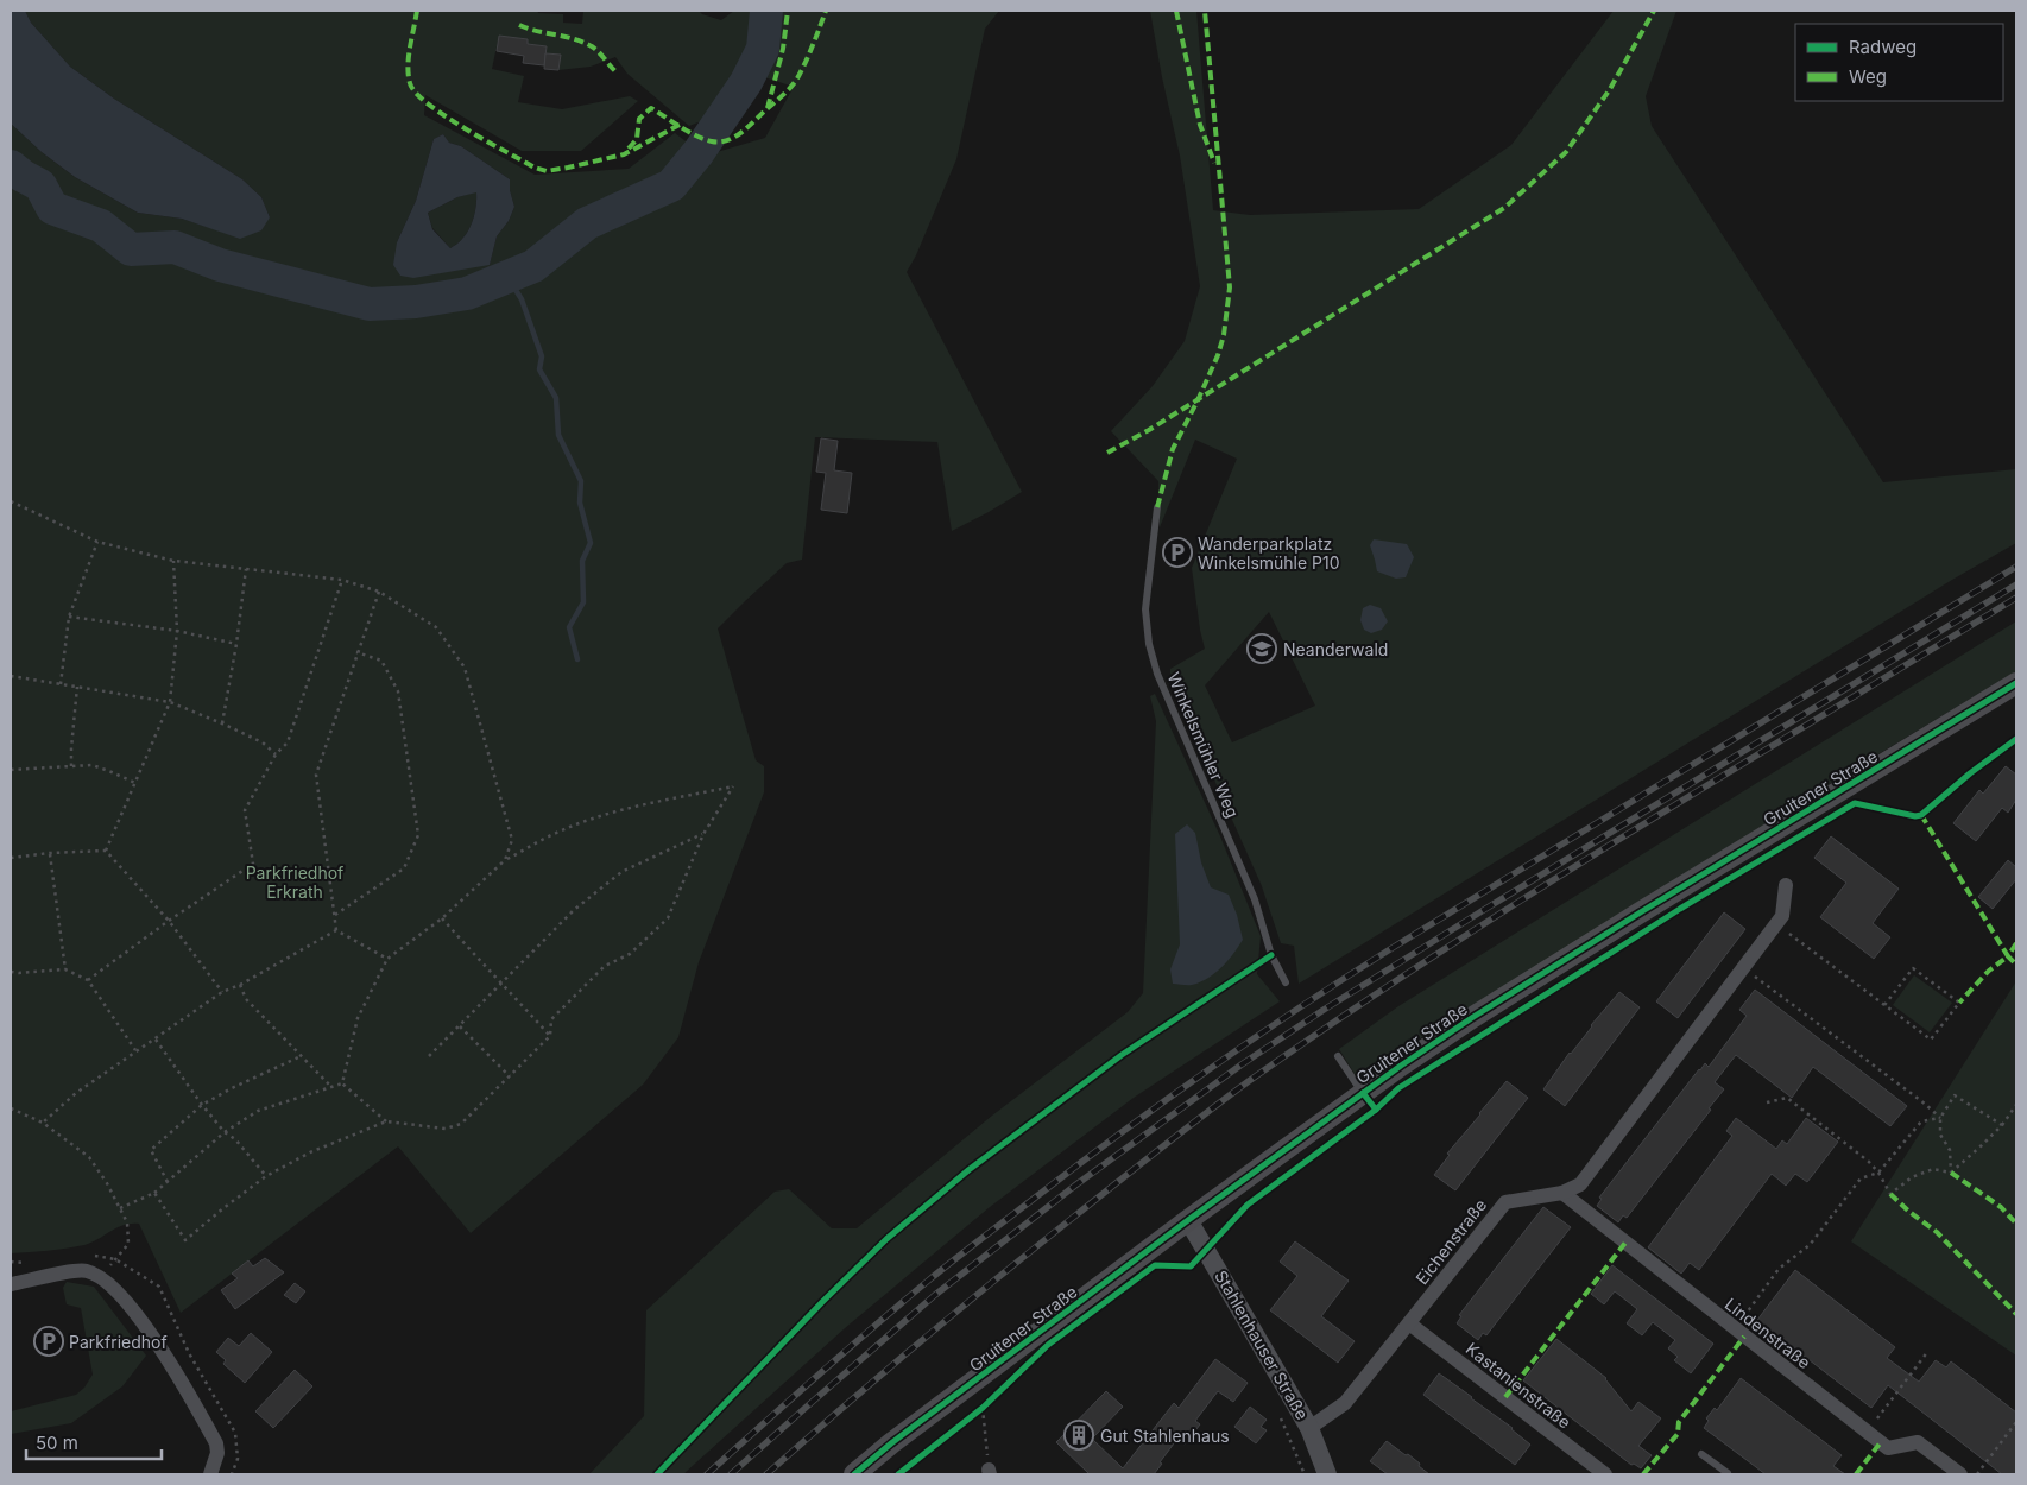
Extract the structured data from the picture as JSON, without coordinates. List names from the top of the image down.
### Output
{
  "streets": {
    "main road": ["Gruitener Straße"],
    "street": [
      "Eichenstraße",
      "Lindenstraße",
      "Stahlenhauser Straße",
      "Kastanienstraße"
    ],
    "lane": ["Winkelsmühler Weg"]
  },
  "crossings": [
    ["Gruitener Straße", "Stahlenhauser Straße"],
    ["Eichenstraße", "Lindenstraße"],
    ["Eichenstraße", "Stahlenhauser Straße"],
    ["Eichenstraße", "Kastanienstraße"]
  ],
  "parks": ["Parkfriedhof Erkrath"],
  "places": {
    "parking": ["Wanderparkplatz Winkelsmühle P10", "Parkfriedhof"],
    "school or university": ["Neanderwald"],
    "building": ["Gut Stahlenhaus"]
  },
  "legend": ["Radweg", "Weg"],
  "scale_bar": "50 m"
}
